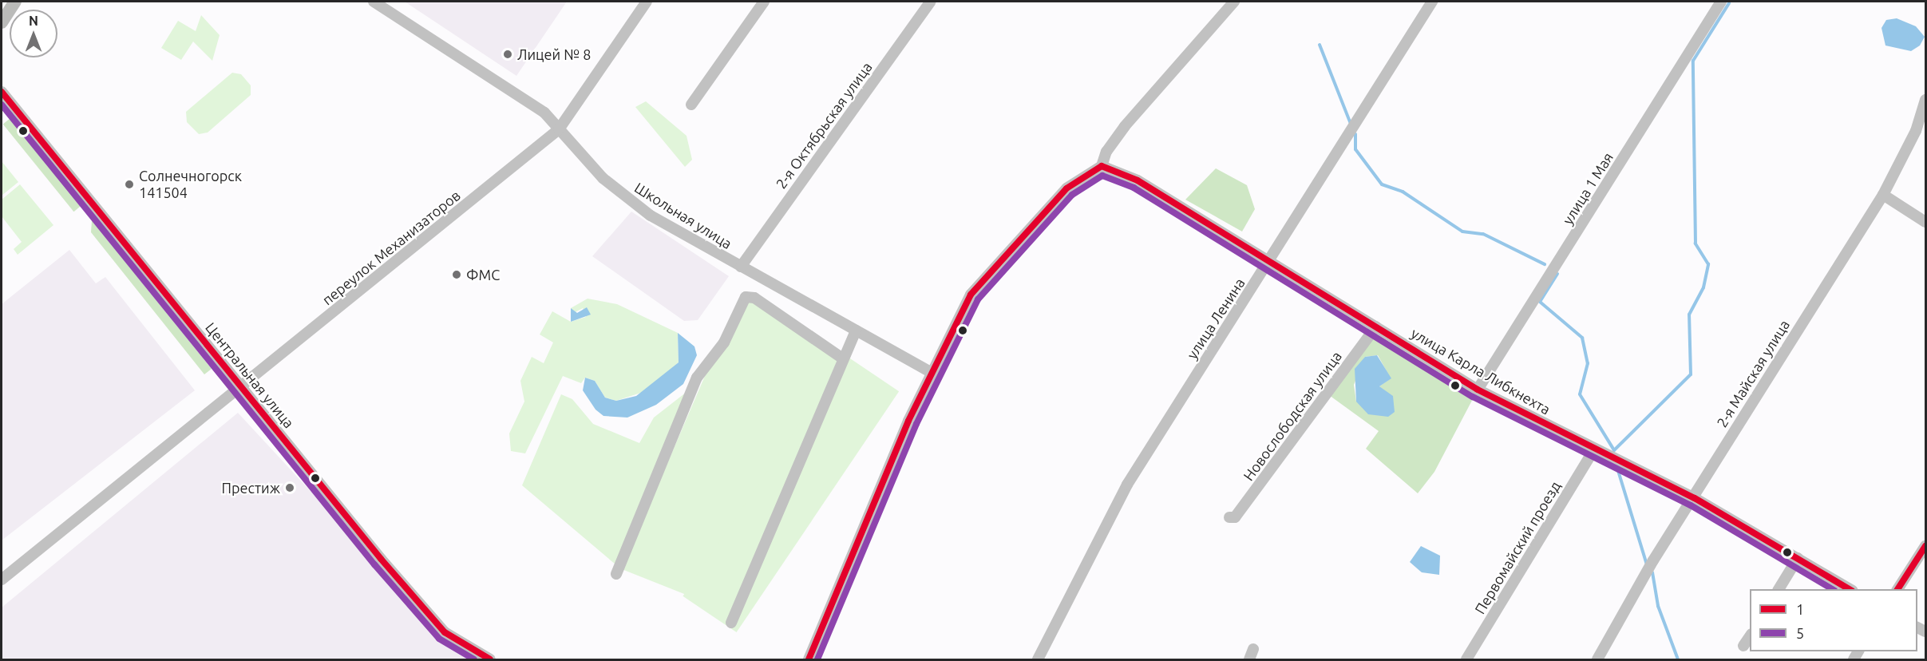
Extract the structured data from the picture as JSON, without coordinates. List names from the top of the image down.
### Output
{
  "streets": {
    "street": [
      "2-я Октябрьская улица",
      "улица 1 Мая",
      "Школьная улица",
      "переулок Механизаторов",
      "улица Ленина",
      "улица Карла Либкнехта",
      "2-я Майская улица",
      "Центральная улица",
      "Новослободская улица",
      "Первомайский проезд"
    ]
  },
  "crossings": [
    ["2-я Октябрьская улица", "Школьная улица"],
    ["улица 1 Мая", "улица Карла Либкнехта"],
    ["Школьная улица", "переулок Механизаторов"],
    ["переулок Механизаторов", "Центральная улица"],
    ["улица Ленина", "улица Карла Либкнехта"],
    ["улица Карла Либкнехта", "2-я Майская улица"],
    ["улица Карла Либкнехта", "Новослободская улица"],
    ["улица Карла Либкнехта", "Первомайский проезд"]
  ],
  "places": [
    "Лицей № 8",
    "Солнечногорск 141504",
    "ФМС",
    "Престиж"
  ],
  "lines": ["transit line 1", "transit line 5"],
  "legend": ["1", "5"],
  "north": "top"
}
